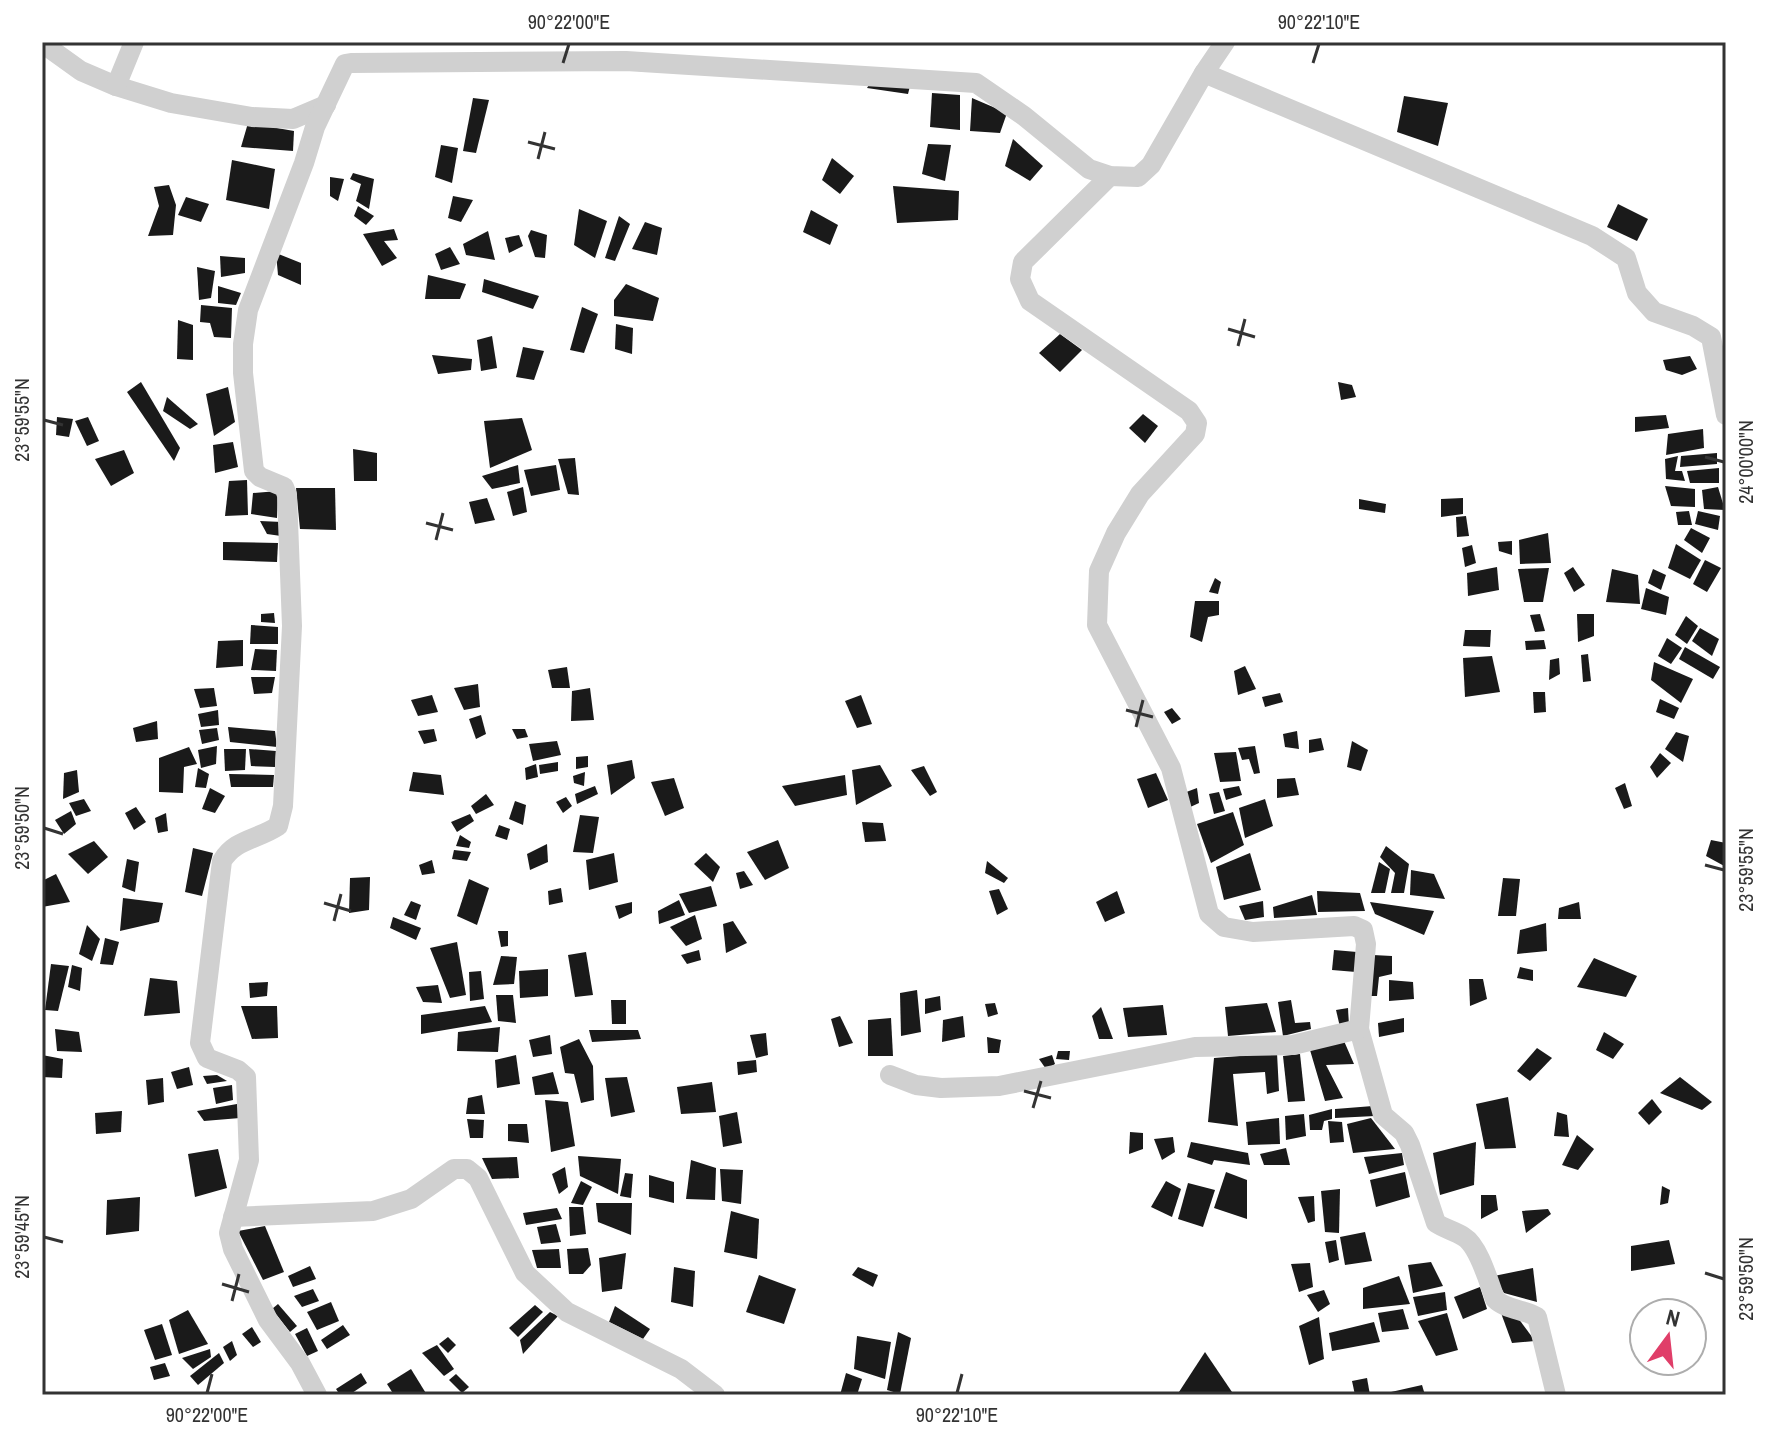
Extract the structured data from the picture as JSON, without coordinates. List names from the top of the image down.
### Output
{
  "north": "top",
  "coordinates": [
    "90°22'00\"E",
    "90°22'10\"E",
    "23°59'55\"N",
    "24°00'00\"N",
    "23°59'50\"N",
    "23°59'45\"N"
  ]
}
